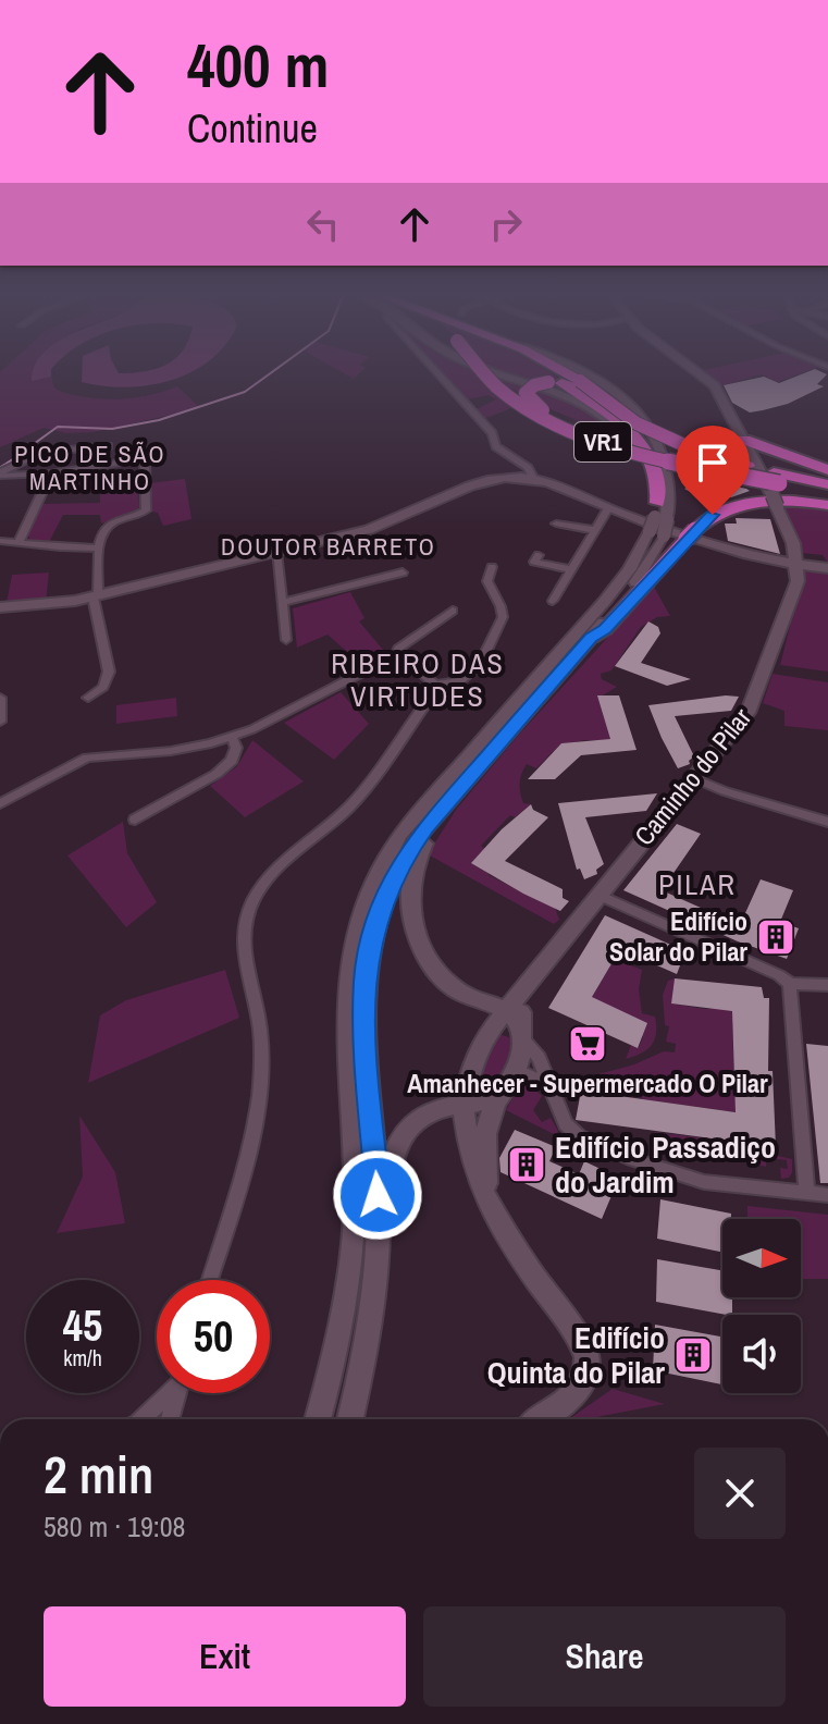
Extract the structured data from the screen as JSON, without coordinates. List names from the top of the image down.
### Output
{
  "streets": {
    "highway": ["VR1"],
    "main road": ["Caminho do Pilar"]
  },
  "crossings": [
    ["VR1", "Caminho do Pilar"]
  ],
  "districts": [
    "PICO DE SÃO MARTINHO",
    "DOUTOR BARRETO",
    "RIBEIRO DAS VIRTUDES",
    "PILAR"
  ],
  "places": {
    "building": ["Edifício Solar do Pilar", "Edifício Passadiço do Jardim", "Edifício Quinta do Pilar"],
    "supermarket": ["Amanhecer - Supermercado O Pilar"]
  },
  "north": "right",
  "page": {
    "turn": ["400 m", "Continue"],
    "speed": "45 km/h",
    "limit": "50",
    "heading": ["2 min", "580 m · 19:08"],
    "buttons": ["Exit", "Share"]
  }
}
